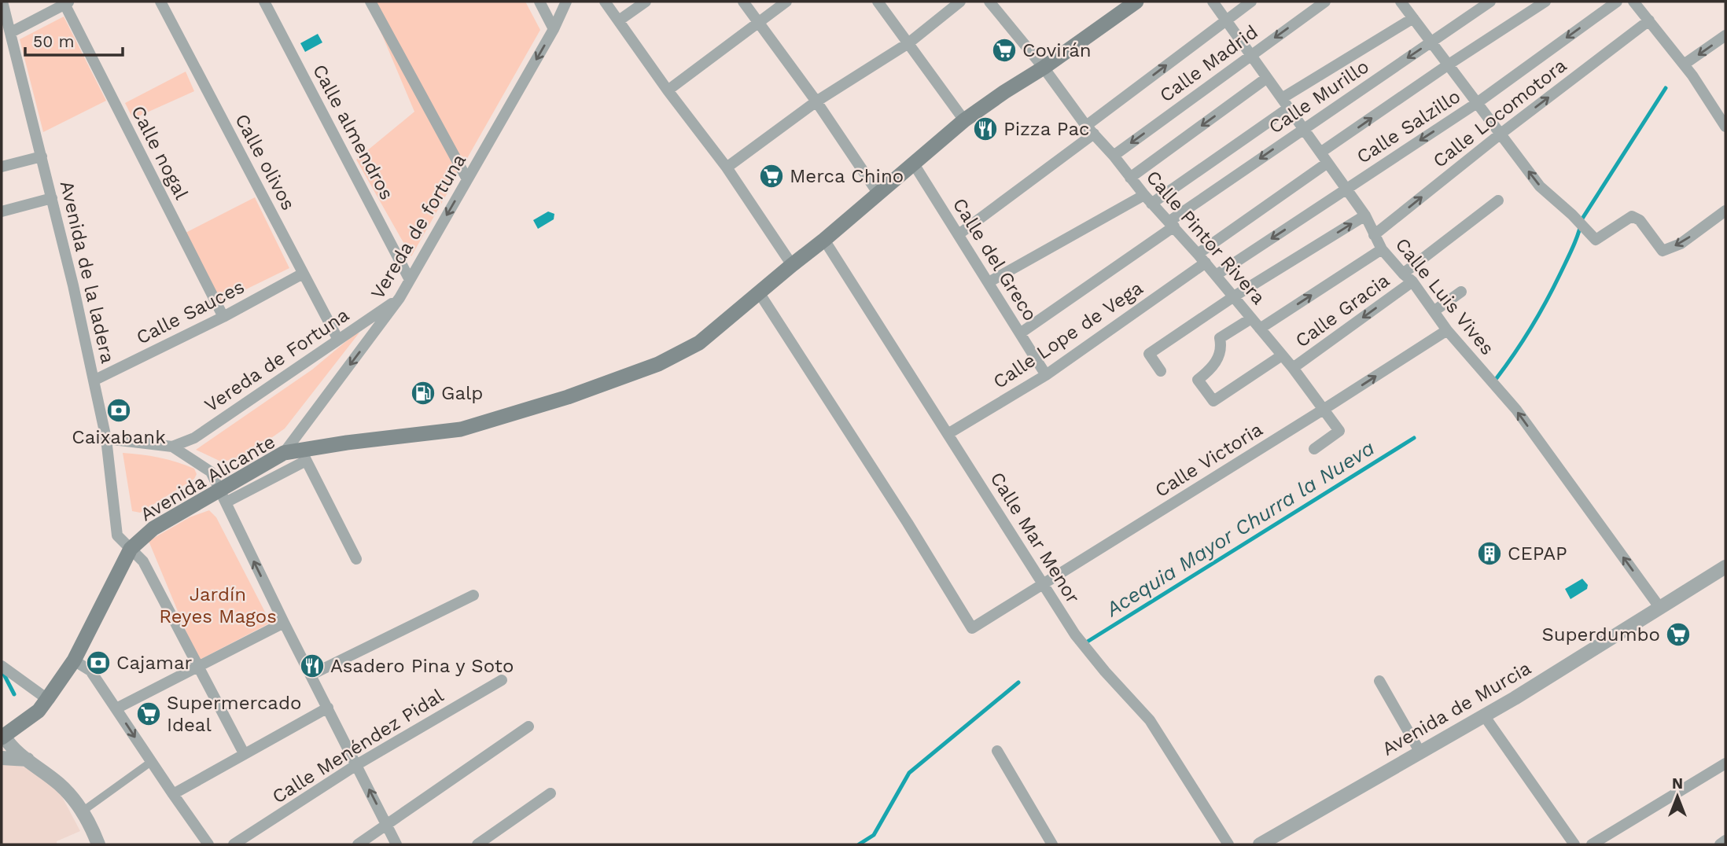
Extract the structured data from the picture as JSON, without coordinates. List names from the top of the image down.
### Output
{
  "streets": {
    "main road": ["Avenida Alicante"],
    "street": [
      "Calle Madrid",
      "Calle Murillo",
      "Calle Locomotora",
      "Calle Salzillo",
      "Calle almendros",
      "Calle nogal",
      "Calle olivos",
      "Vereda de fortuna",
      "Calle Pintor Rivera",
      "Calle del Greco",
      "Avenida de la ladera",
      "Calle Luis Vives",
      "Calle Gracia",
      "Calle Sauces",
      "Calle Lope de Vega",
      "Vereda de Fortuna",
      "Calle Victoria",
      "Calle Mar Menor",
      "Avenida de Murcia",
      "Calle Menéndez Pidal"
    ]
  },
  "crossings": [
    ["Calle Madrid", "Calle Pintor Rivera"],
    ["Calle Madrid", "Calle Luis Vives"],
    ["Calle Murillo", "Calle Pintor Rivera"],
    ["Calle Murillo", "Calle del Greco"],
    ["Calle Murillo", "Calle Luis Vives"],
    ["Calle Locomotora", "Calle Luis Vives"],
    ["Calle Salzillo", "Calle Pintor Rivera"],
    ["Calle Salzillo", "Calle Luis Vives"],
    ["Calle almendros", "Vereda de fortuna"],
    ["Calle nogal", "Calle Sauces"],
    ["Calle olivos", "Calle Sauces"],
    ["Calle olivos", "Vereda de Fortuna"],
    ["Vereda de fortuna", "Vereda de Fortuna"],
    ["Vereda de fortuna", "Avenida Alicante"],
    ["Calle Pintor Rivera", "Calle Gracia"],
    ["Calle Pintor Rivera", "Calle Lope de Vega"],
    ["Calle Pintor Rivera", "Calle Victoria"],
    ["Calle Pintor Rivera", "Avenida Alicante"],
    ["Calle del Greco", "Calle Lope de Vega"],
    ["Calle del Greco", "Avenida Alicante"],
    ["Avenida de la ladera", "Calle Sauces"],
    ["Avenida de la ladera", "Avenida Alicante"],
    ["Calle Luis Vives", "Calle Gracia"],
    ["Calle Luis Vives", "Calle Lope de Vega"],
    ["Calle Luis Vives", "Calle Victoria"],
    ["Calle Luis Vives", "Avenida de Murcia"],
    ["Calle Lope de Vega", "Calle Mar Menor"],
    ["Calle Victoria", "Avenida Alicante"],
    ["Calle Victoria", "Calle Mar Menor"],
    ["Avenida Alicante", "Calle Mar Menor"]
  ],
  "one_way": ["Calle Locomotora", "Vereda de fortuna", "Calle Luis Vives"],
  "water": ["Acequia Mayor Churra la Nueva"],
  "parks": ["Jardín Reyes Magos"],
  "places": {
    "supermarket": [
      "Covirán",
      "Merca Chino",
      "Superdumbo",
      "Supermercado Ideal"
    ],
    "restaurant": ["Pizza Pac", "Asadero Pina y Soto"],
    "fuel station": ["Galp"],
    "bank": ["Caixabank", "Cajamar"],
    "building": ["CEPAP"]
  },
  "scale_bar": "50 m",
  "north": "top"
}
